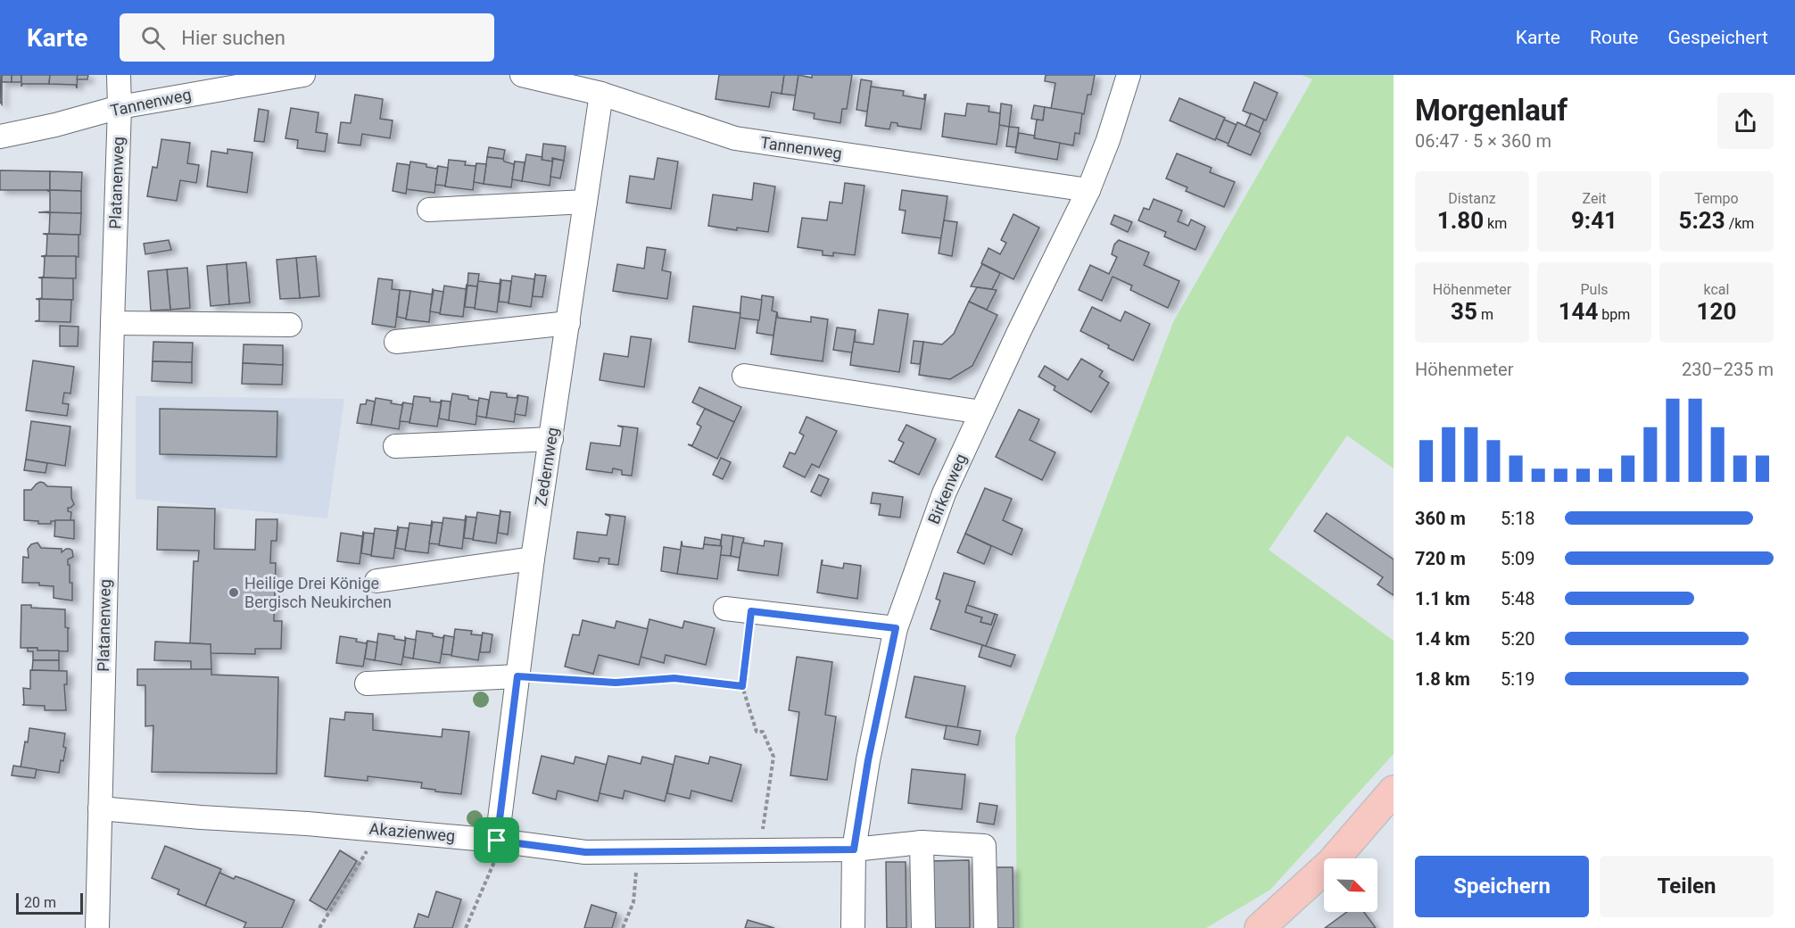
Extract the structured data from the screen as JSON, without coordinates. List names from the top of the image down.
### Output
{
  "streets": {
    "street": [
      "Tannenweg",
      "Platanenweg",
      "Zedernweg",
      "Birkenweg",
      "Akazienweg"
    ]
  },
  "crossings": [
    ["Tannenweg", "Platanenweg"],
    ["Tannenweg", "Zedernweg"],
    ["Tannenweg", "Birkenweg"],
    ["Platanenweg", "Akazienweg"],
    ["Zedernweg", "Akazienweg"],
    ["Birkenweg", "Akazienweg"]
  ],
  "places": ["Heilige Drei Könige Bergisch Neukirchen"],
  "scale_bar": "20 m",
  "north": "bottom right",
  "page": {
    "header": "Karte",
    "search": "Hier suchen",
    "nav": ["Karte", "Route", "Gespeichert"],
    "heading": ["Morgenlauf", "06:47 · 5 × 360 m"],
    "stats": [
      ["Distanz", "1.80 km"],
      ["Zeit", "9:41"],
      ["Tempo", "5:23 /km"],
      ["Höhenmeter", "35 m"],
      ["Puls", "144 bpm"],
      ["kcal", "120"]
    ],
    "chart": ["Höhenmeter", "230–235 m"],
    "list": [
      {
        "name": "360 m",
        "note": "5:18"
      },
      {
        "name": "720 m",
        "note": "5:09"
      },
      {
        "name": "1.1 km",
        "note": "5:48"
      },
      {
        "name": "1.4 km",
        "note": "5:20"
      },
      {
        "name": "1.8 km",
        "note": "5:19"
      }
    ],
    "buttons": ["Speichern", "Teilen"],
    "scale": "20 m"
  }
}
